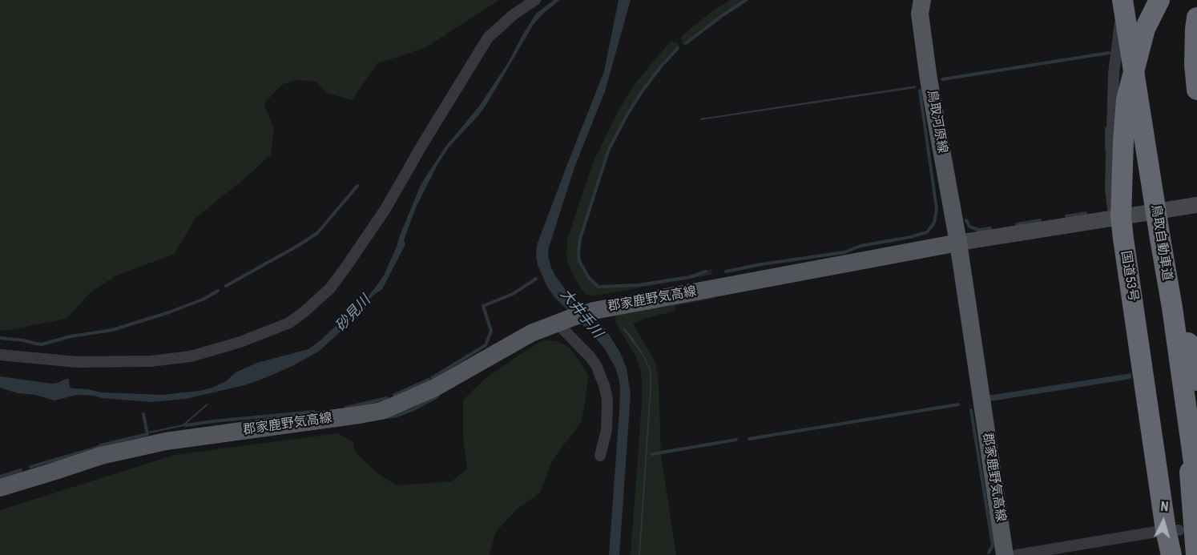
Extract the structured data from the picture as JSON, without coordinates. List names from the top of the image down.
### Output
{
  "streets": {
    "highway": ["鳥取自動車道", "国道53号"],
    "main road": ["鳥取河原線", "郡家鹿野気高線"]
  },
  "crossings": [
    ["鳥取河原線", "郡家鹿野気高線"]
  ],
  "water": ["砂見川", "大井手川"],
  "north": "top"
}
